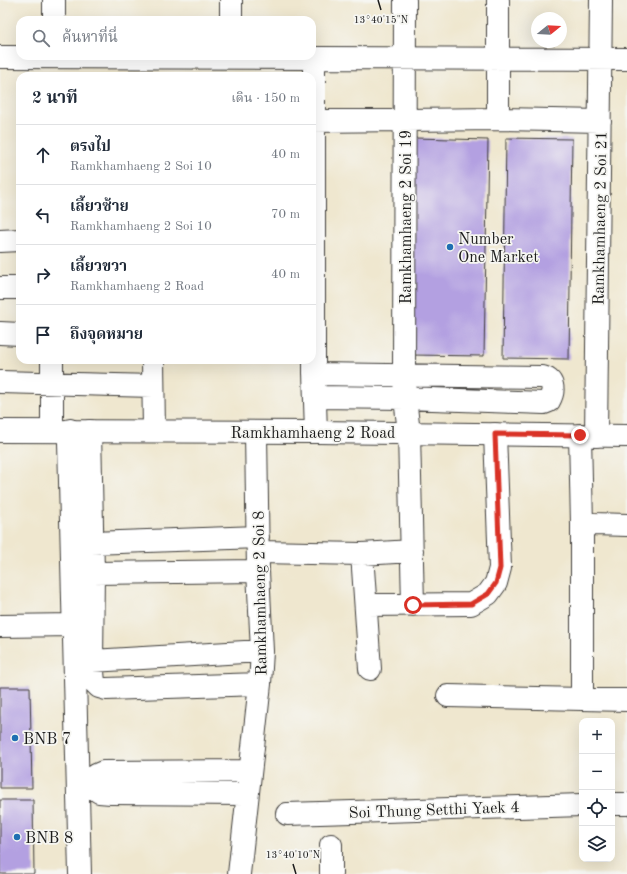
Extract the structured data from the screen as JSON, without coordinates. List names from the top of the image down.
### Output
{
  "streets": {
    "street": [
      "Ramkhamhaeng 2 Soi 19",
      "Ramkhamhaeng 2 Soi 21",
      "Ramkhamhaeng 2 Road",
      "Ramkhamhaeng 2 Soi 8",
      "Soi Thung Setthi Yaek 4"
    ]
  },
  "crossings": [
    ["Ramkhamhaeng 2 Soi 19", "Ramkhamhaeng 2 Road"],
    ["Ramkhamhaeng 2 Soi 21", "Ramkhamhaeng 2 Road"],
    ["Ramkhamhaeng 2 Road", "Ramkhamhaeng 2 Soi 8"]
  ],
  "places": ["Number One Market", "BNB 7", "BNB 8"],
  "north": "right",
  "page": {
    "search": "ค้นหาที่นี่",
    "heading": ["2 นาที", "เดิน · 150 m"],
    "list": [
      ["ตรงไป", "Ramkhamhaeng 2 Soi 10", "40 m"],
      ["เลี้ยวซ้าย", "Ramkhamhaeng 2 Soi 10", "70 m"],
      ["เลี้ยวขวา", "Ramkhamhaeng 2 Road", "40 m"],
      "ถึงจุดหมาย"
    ],
    "map_buttons": ["+", "−"]
  },
  "coordinates": ["13°40'15\"N", "13°40'10\"N"]
}
